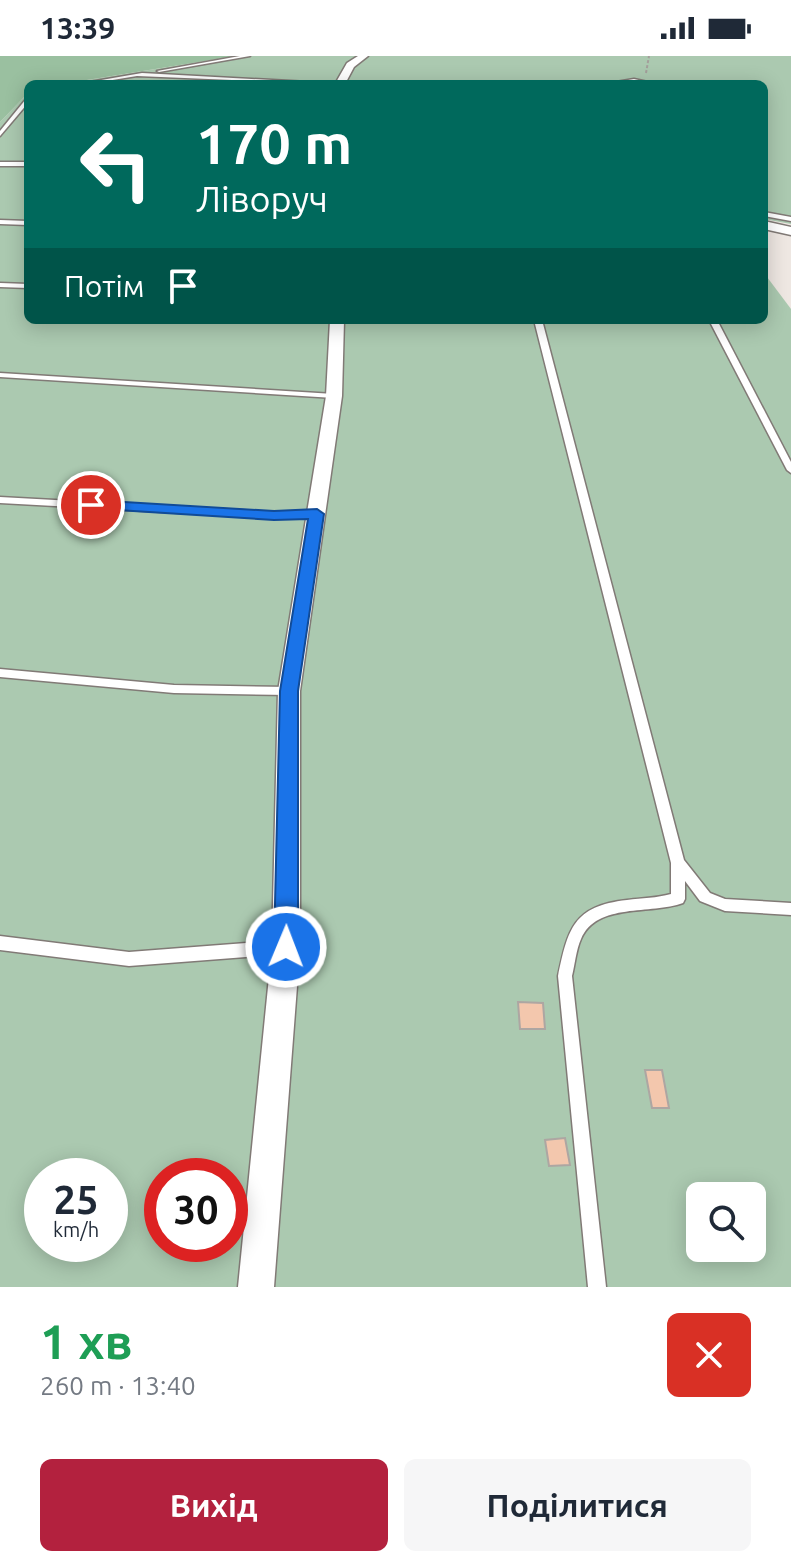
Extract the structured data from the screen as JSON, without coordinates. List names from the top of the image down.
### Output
{
  "page": {
    "status": "13:39",
    "turn": ["170 m", "Ліворуч"],
    "then": "Потім",
    "speed": "25 km/h",
    "limit": "30",
    "heading": ["1 хв", "260 m · 13:40"],
    "buttons": ["Вихід", "Поділитися"]
  }
}
